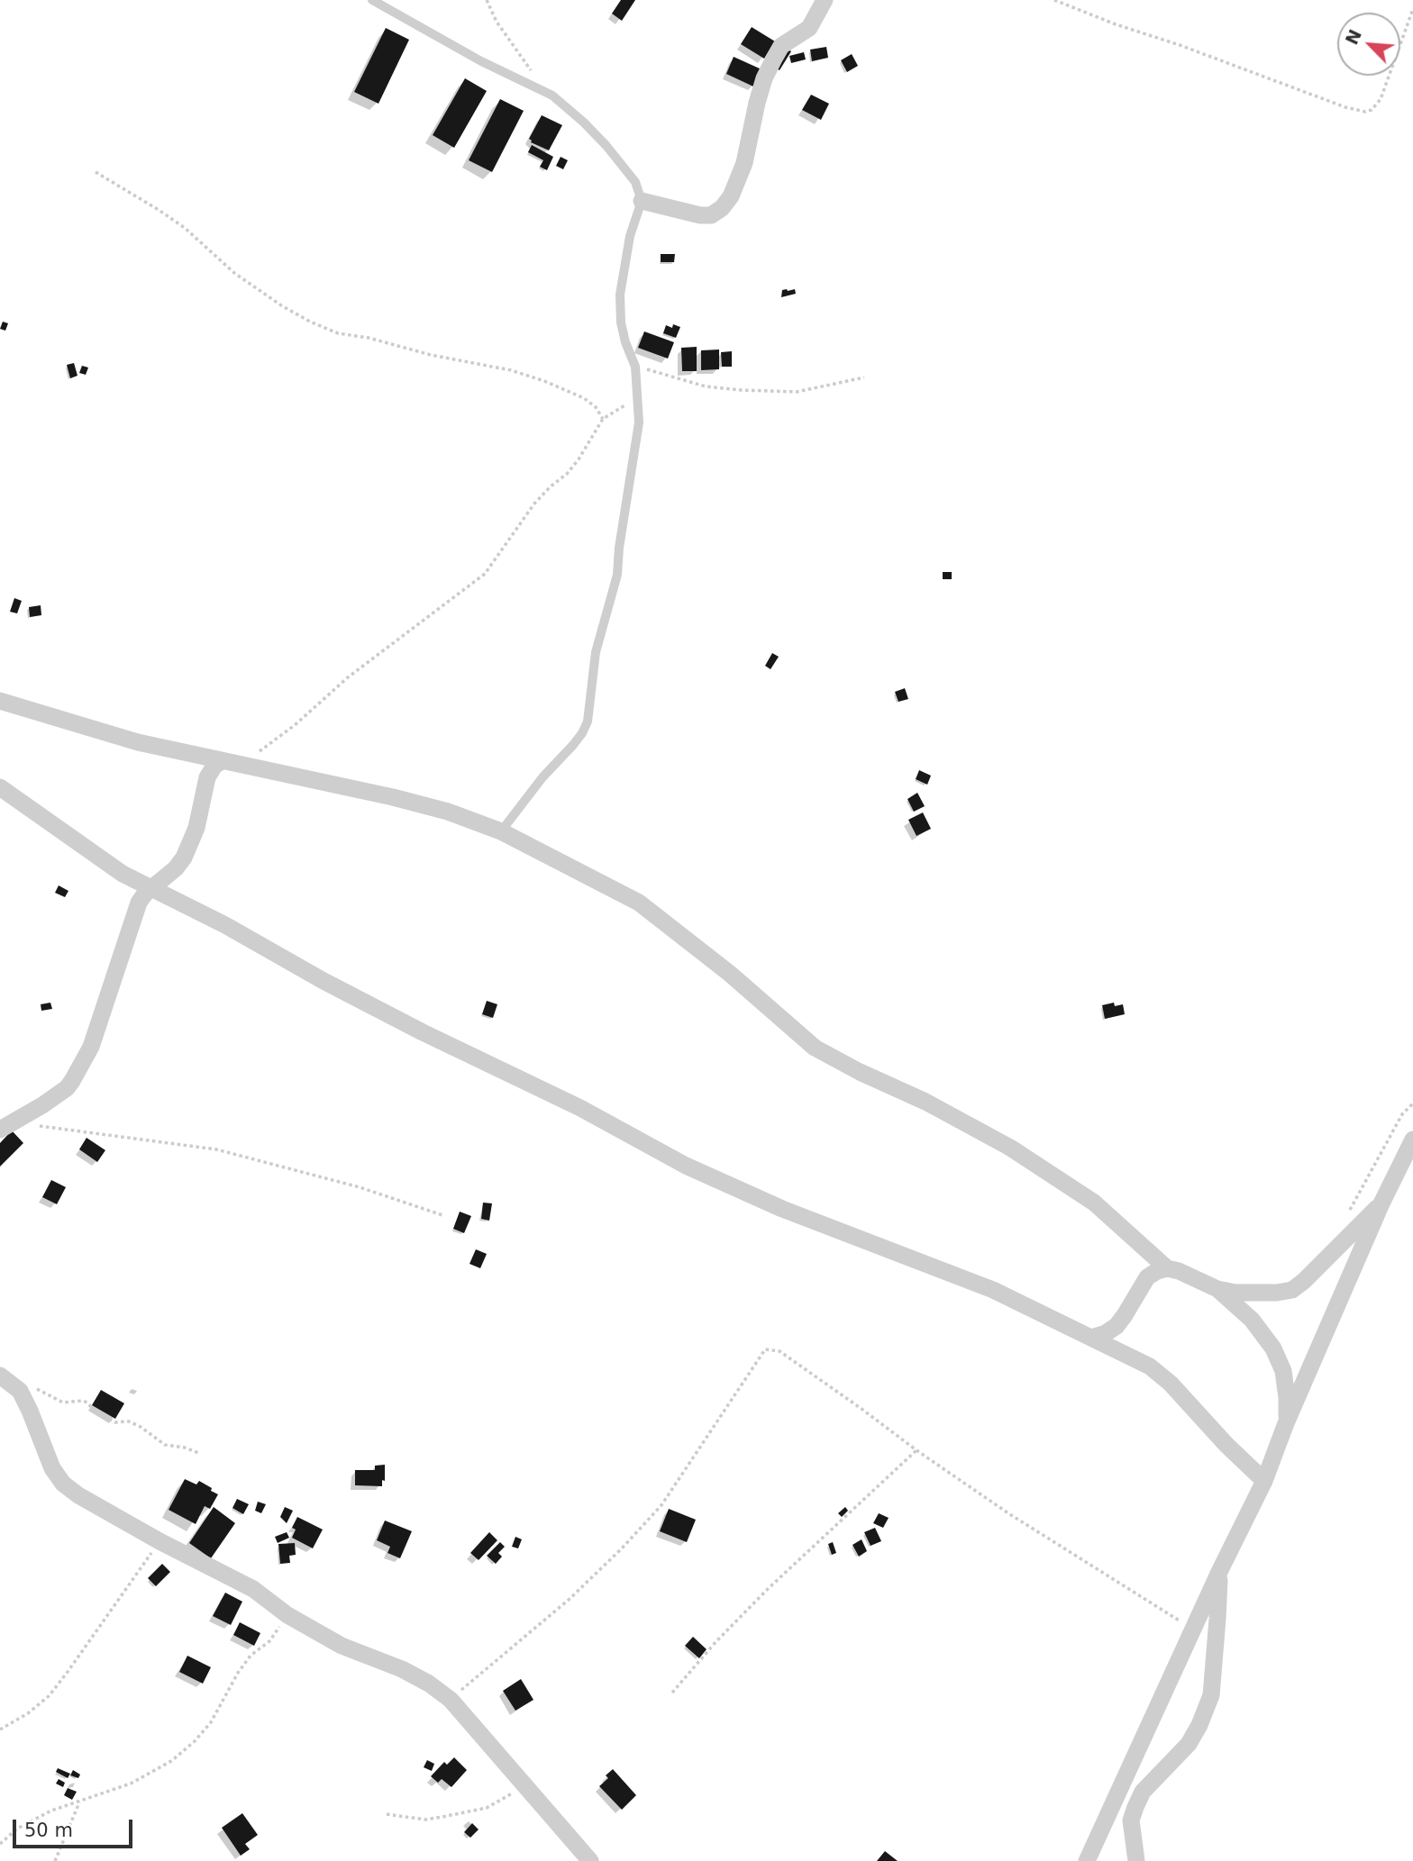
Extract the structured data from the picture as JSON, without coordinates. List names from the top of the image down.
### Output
{
  "scale_bar": "50 m",
  "north": "top left"
}
